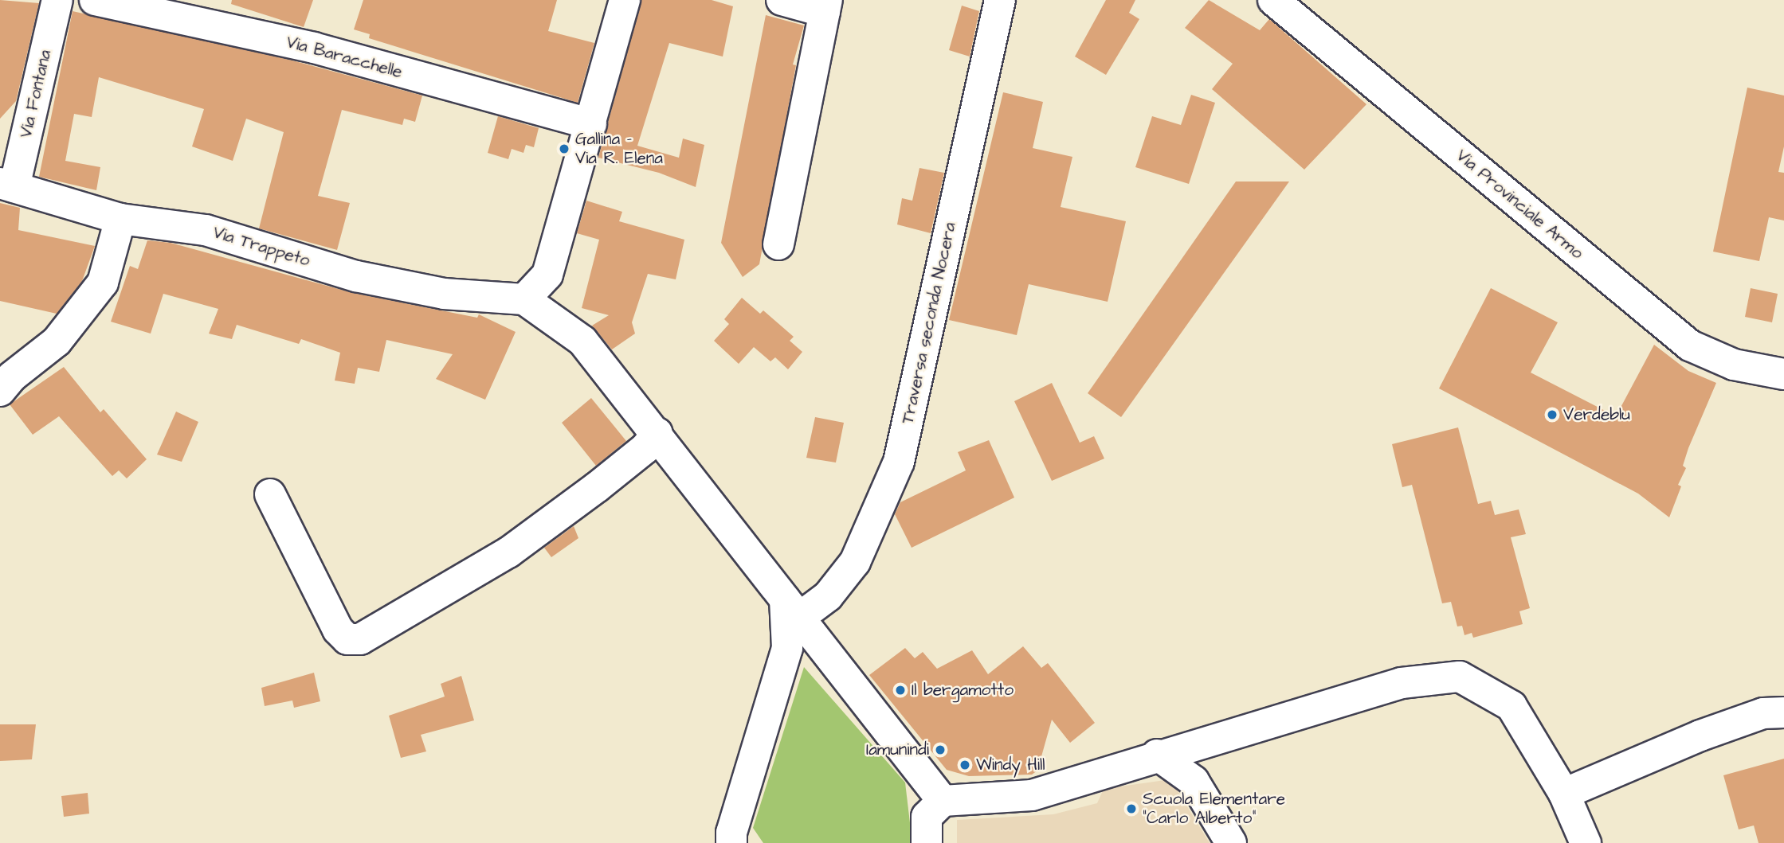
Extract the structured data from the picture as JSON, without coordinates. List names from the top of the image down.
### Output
{
  "streets": {
    "street": [
      "Via Baracchelle",
      "Via Fontana",
      "Via Provinciale Armo",
      "Via Trappeto",
      "Traversa seconda Nocera"
    ]
  },
  "crossings": [
    ["Via Fontana", "Via Trappeto"]
  ],
  "places": [
    "Gallina - Via R. Elena",
    "Verdeblu",
    "Il bergamotto",
    "Iamunindi",
    "Windy Hill",
    "Scuola Elementare \"Carlo Alberto\""
  ]
}
